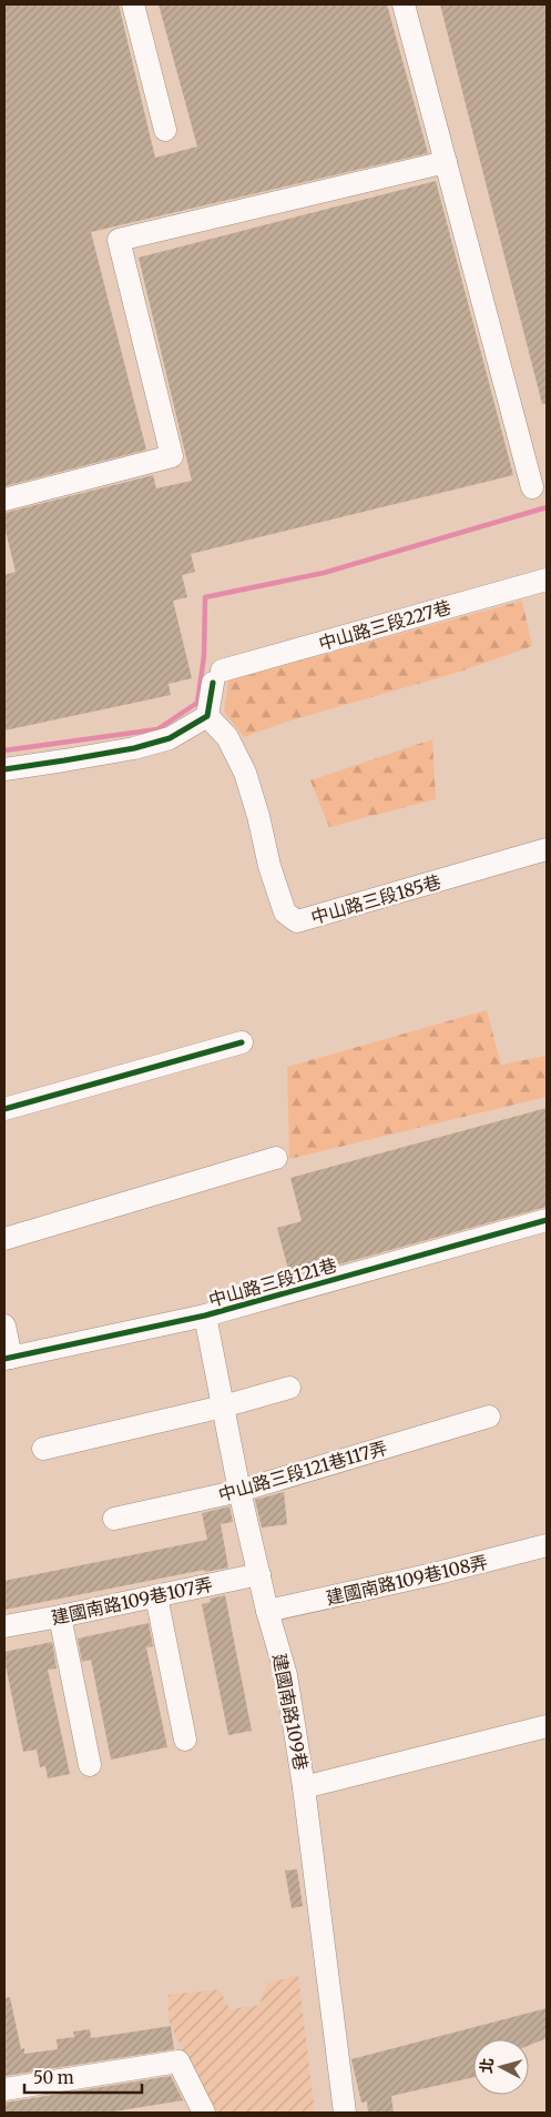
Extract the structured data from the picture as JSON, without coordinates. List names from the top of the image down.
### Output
{
  "streets": {
    "street": [
      "中山路三段227巷",
      "中山路三段185巷",
      "中山路三段121巷",
      "中山路三段121巷117弄",
      "建國南路109巷108弄",
      "建國南路109巷107弄",
      "建國南路109巷"
    ]
  },
  "crossings": [
    ["中山路三段227巷", "中山路三段185巷"],
    ["中山路三段121巷", "建國南路109巷"],
    ["中山路三段121巷117弄", "建國南路109巷"],
    ["建國南路109巷108弄", "建國南路109巷"],
    ["建國南路109巷107弄", "建國南路109巷"]
  ],
  "scale_bar": "50 m",
  "north": "left"
}
